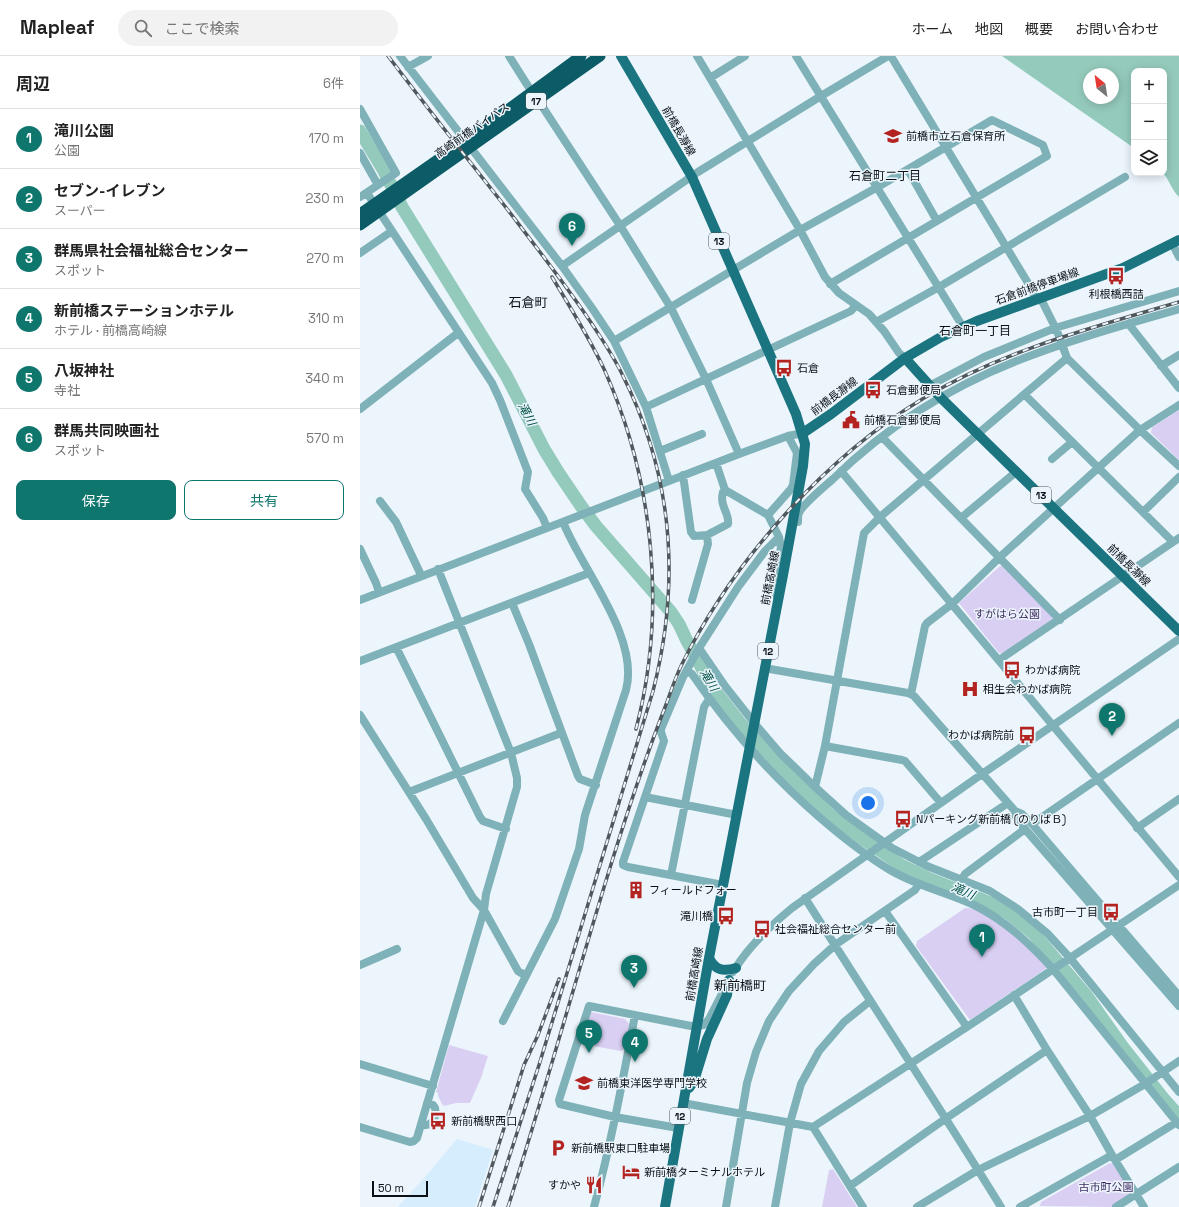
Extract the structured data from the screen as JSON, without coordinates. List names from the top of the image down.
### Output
{
  "streets": {
    "highway": ["17", "高崎前橋バイパス"],
    "main road": [
      "前橋長瀞線",
      "13",
      "石倉前橋停車場線",
      "前橋高崎線",
      "12"
    ]
  },
  "crossings": [
    ["前橋長瀞線", "石倉前橋停車場線"],
    ["前橋長瀞線", "前橋高崎線"],
    ["前橋高崎線", "12"]
  ],
  "districts": [
    "石倉町二丁目",
    "石倉町",
    "石倉町一丁目",
    "新前橋町"
  ],
  "water": ["滝川"],
  "parks": ["すがはら公園", "古市町公園"],
  "places": {
    "school or university": ["前橋市立石倉保育所", "前橋東洋医学専門学校"],
    "bus stop": [
      "利根橋西詰",
      "石倉",
      "石倉郵便局",
      "わかば病院",
      "わかば病院前",
      "Nパーキング新前橋 (のりばＢ)",
      "古市町一丁目",
      "滝川橋",
      "社会福祉総合センター前",
      "新前橋駅西口"
    ],
    "public building": ["前橋石倉郵便局"],
    "hospital": ["相生会わかば病院"],
    "building": ["フィールドフォー"],
    "parking": ["新前橋駅東口駐車場"],
    "hotel": ["新前橋ターミナルホテル"],
    "restaurant": ["すかや"]
  },
  "scale_bar": "50 m",
  "north": "top left",
  "page": {
    "header": "Mapleaf",
    "search": "ここで検索",
    "nav": [
      "ホーム",
      "地図",
      "概要",
      "お問い合わせ"
    ],
    "heading": ["周辺", "6件"],
    "map_buttons": ["+", "−"],
    "list": [
      {
        "mark": "1",
        "name": "滝川公園",
        "note": "公園",
        "value": "170 m"
      },
      {
        "mark": "2",
        "name": "セブン-イレブン",
        "note": "スーパー",
        "value": "230 m"
      },
      {
        "mark": "3",
        "name": "群馬県社会福祉総合センター",
        "note": "スポット",
        "value": "270 m"
      },
      {
        "mark": "4",
        "name": "新前橋ステーションホテル",
        "note": "ホテル · 前橋高崎線",
        "value": "310 m"
      },
      {
        "mark": "5",
        "name": "八坂神社",
        "note": "寺社",
        "value": "340 m"
      },
      {
        "mark": "6",
        "name": "群馬共同映画社",
        "note": "スポット",
        "value": "570 m"
      }
    ],
    "pins": [
      "6",
      "2",
      "1",
      "3",
      "5",
      "4"
    ],
    "buttons": ["保存", "共有"],
    "scale": "50 m"
  }
}
